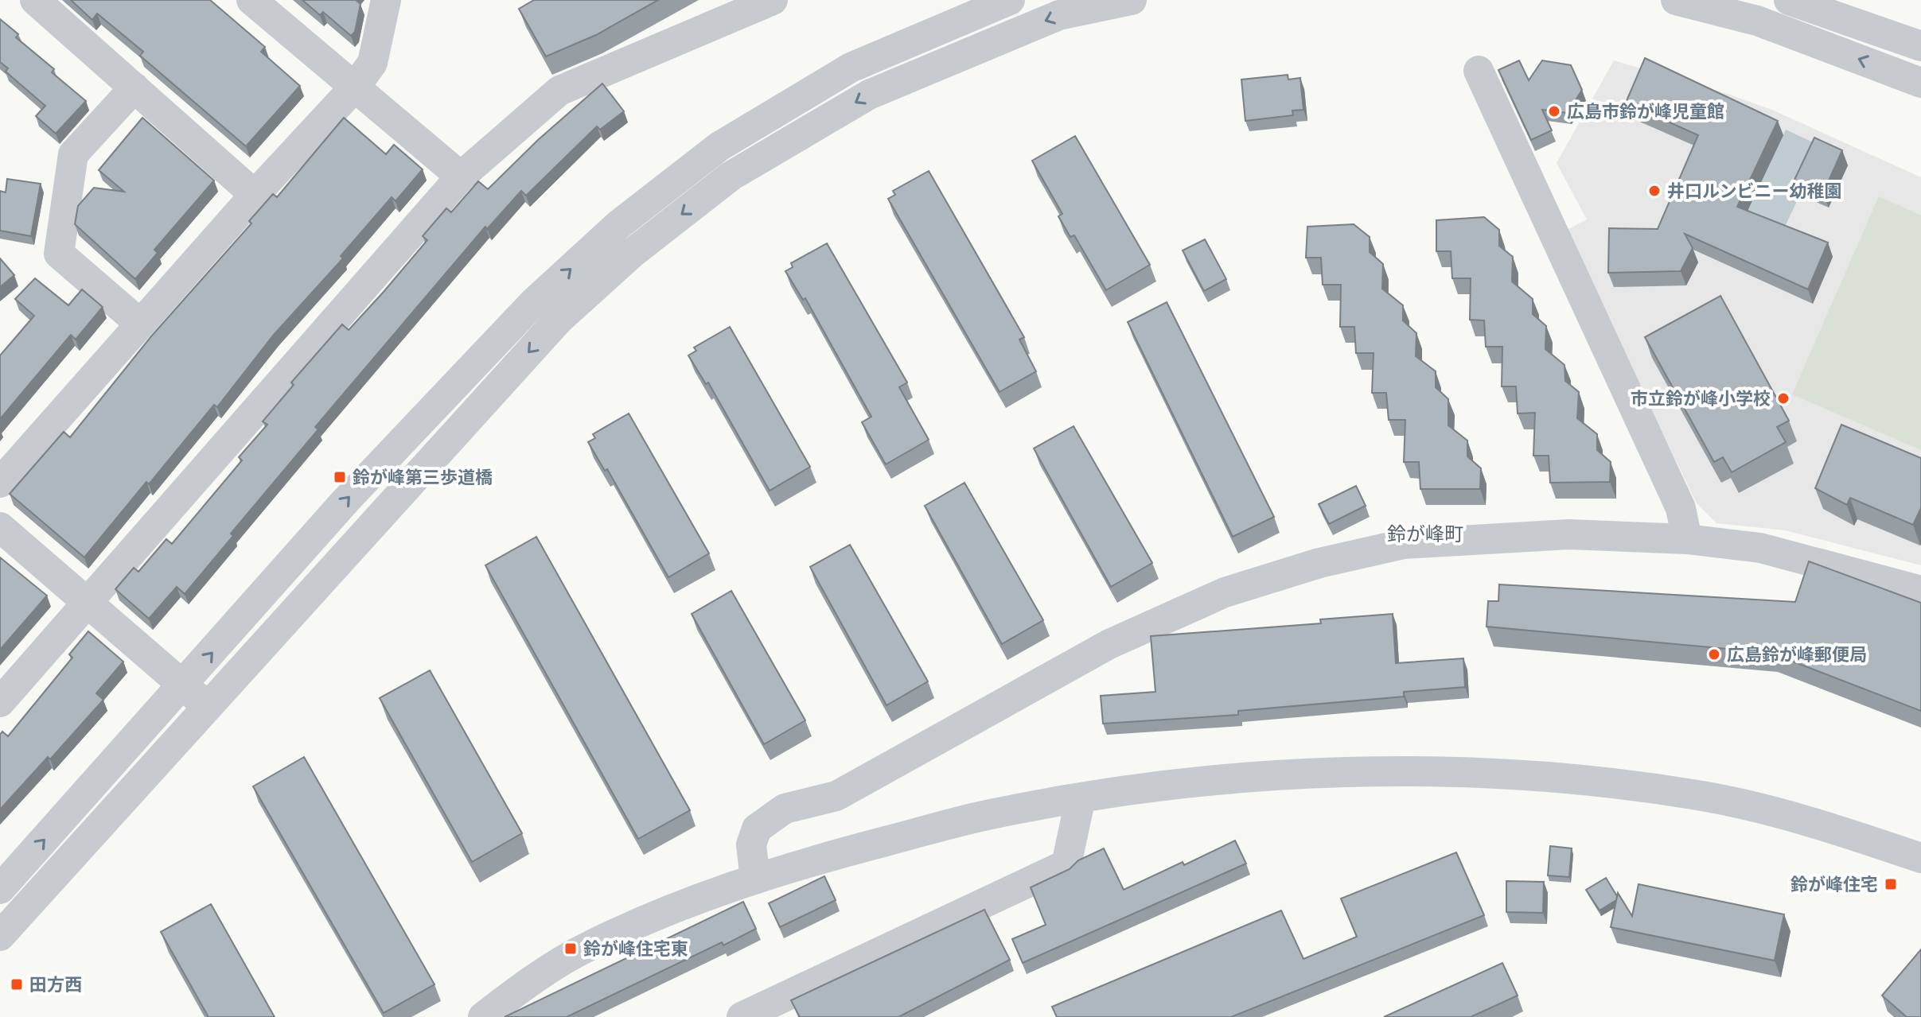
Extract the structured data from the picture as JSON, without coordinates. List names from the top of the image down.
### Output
{
  "districts": ["鈴が峰町"],
  "places": {
    "other": [
      "広島市鈴が峰児童館",
      "井口ルンビニー幼稚園",
      "市立鈴が峰小学校",
      "広島鈴が峰郵便局"
    ],
    "transit": [
      "鈴が峰第三歩道橋",
      "鈴が峰住宅",
      "鈴が峰住宅東",
      "田方西"
    ]
  }
}
